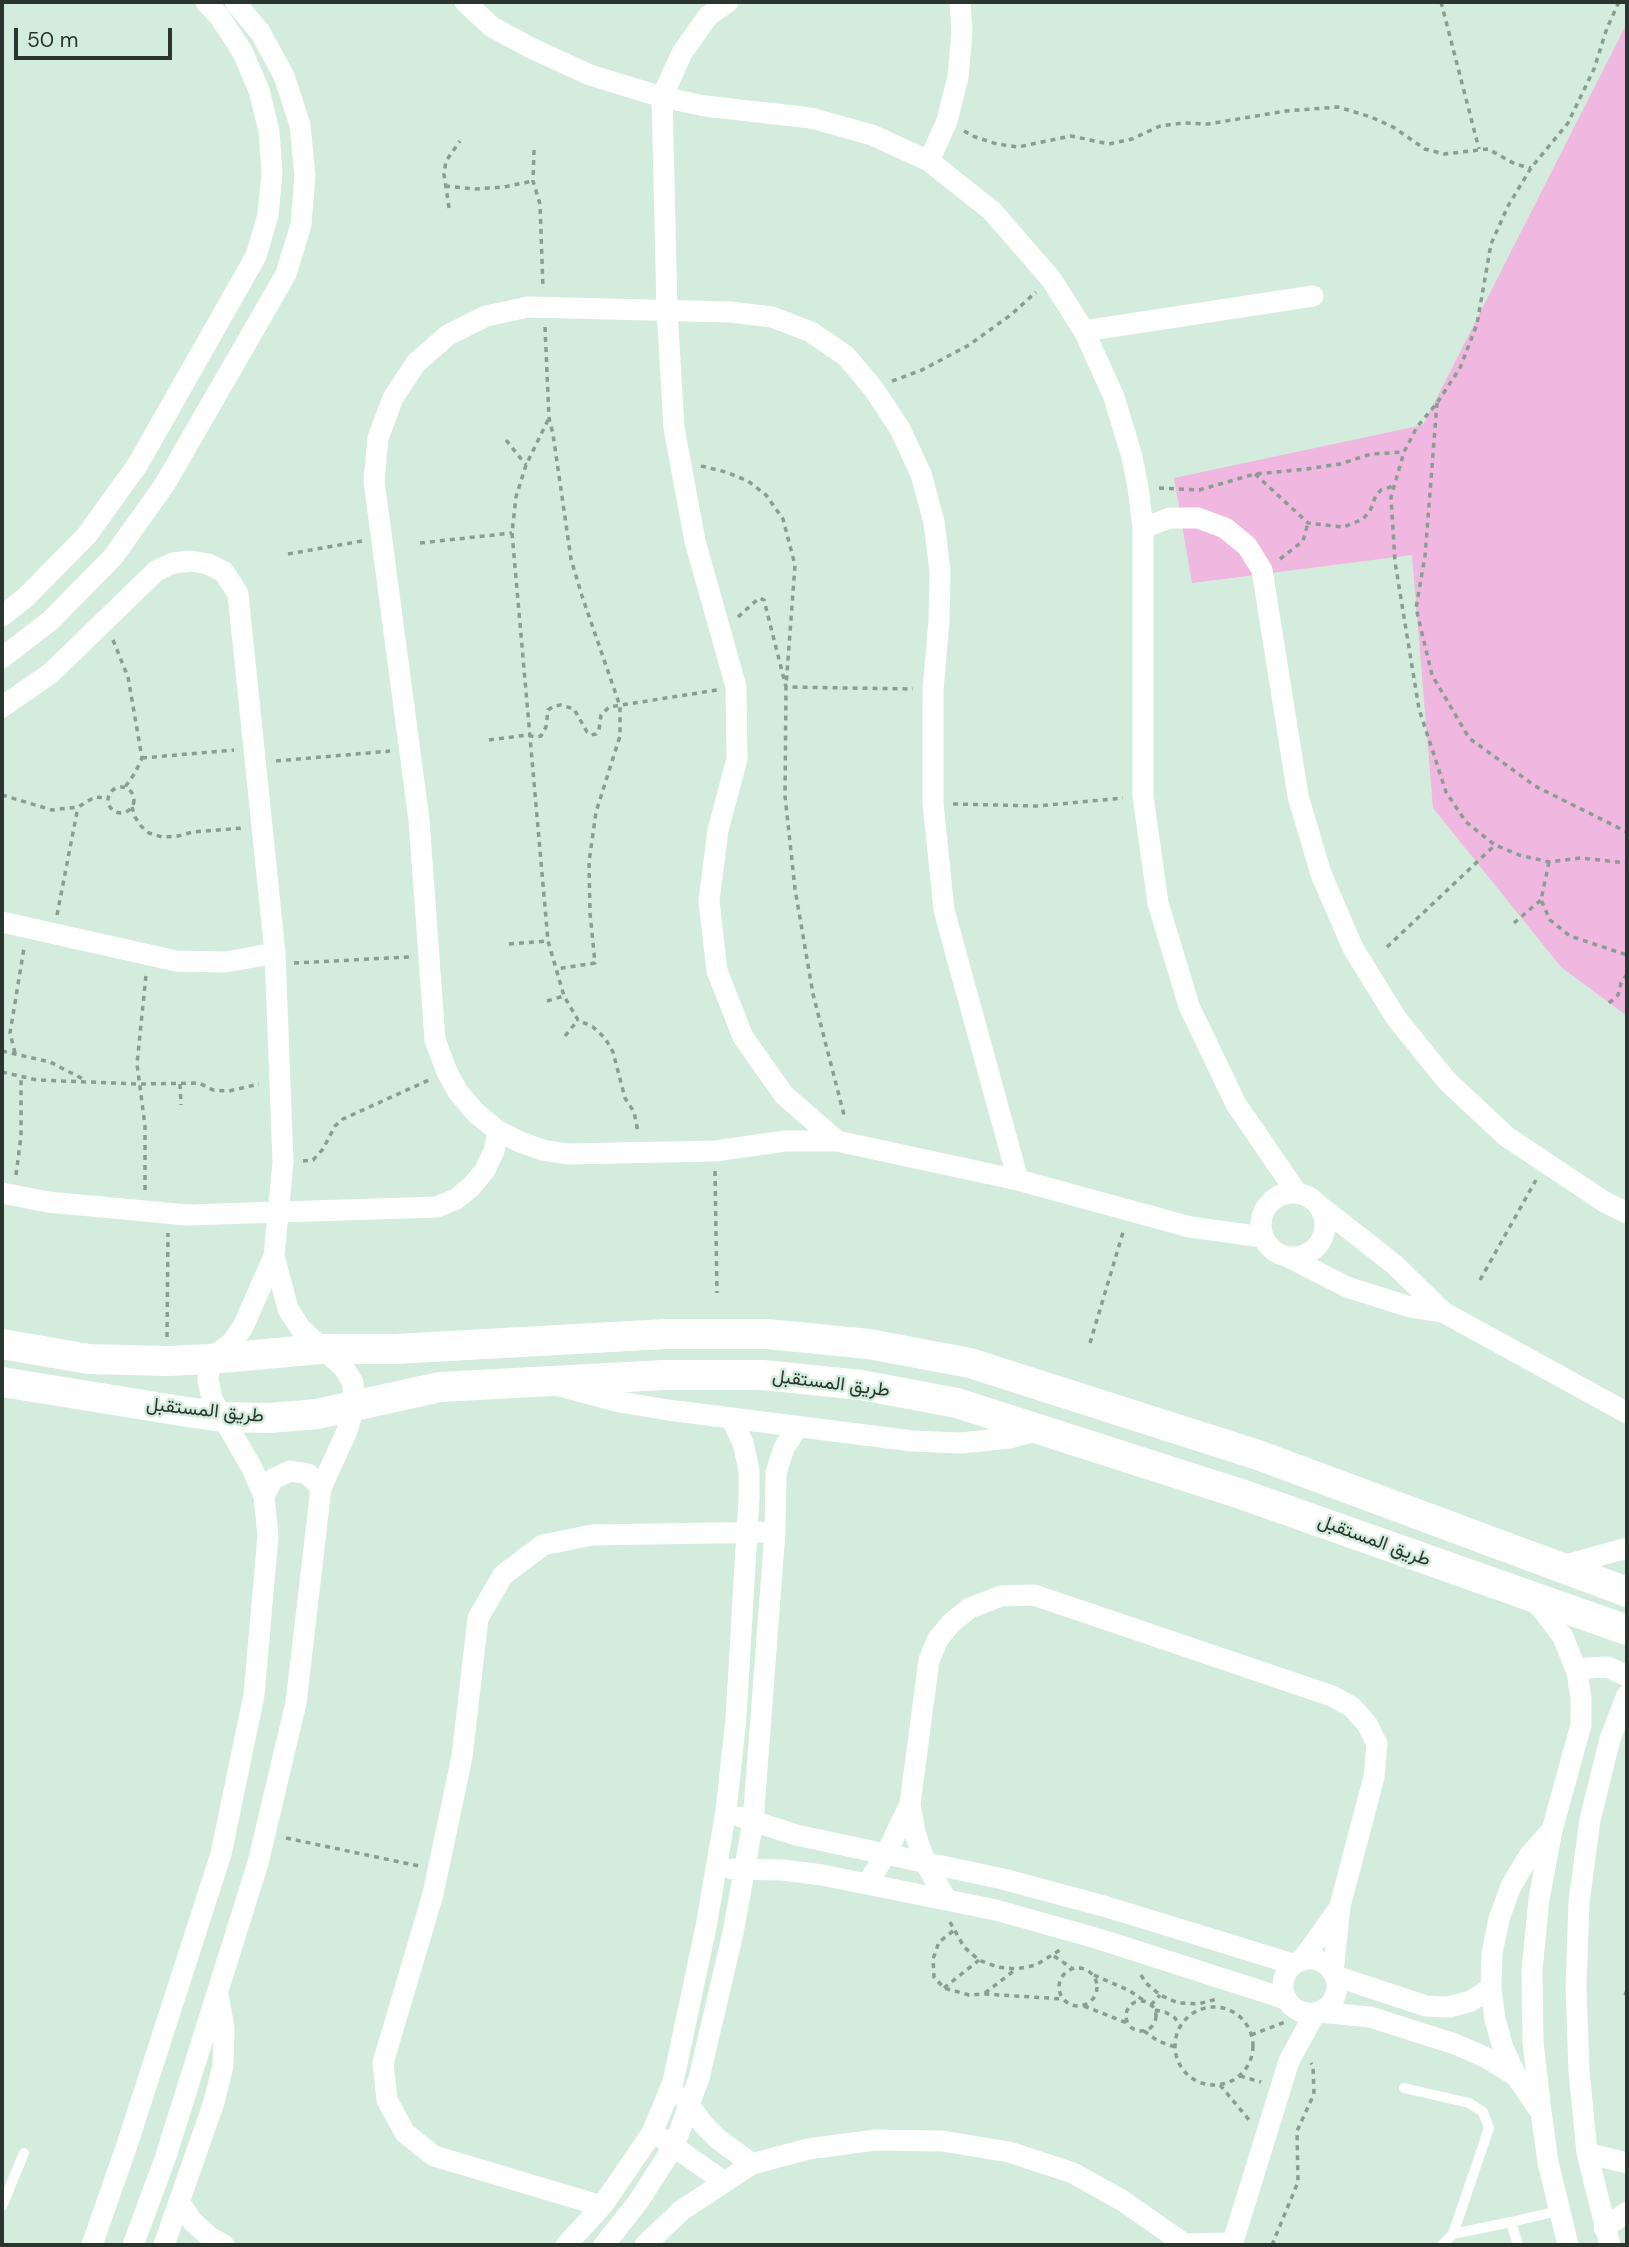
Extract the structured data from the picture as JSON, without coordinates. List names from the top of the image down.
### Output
{
  "streets": {
    "main road": ["طريق المستقبل"]
  },
  "scale_bar": "50 m"
}
